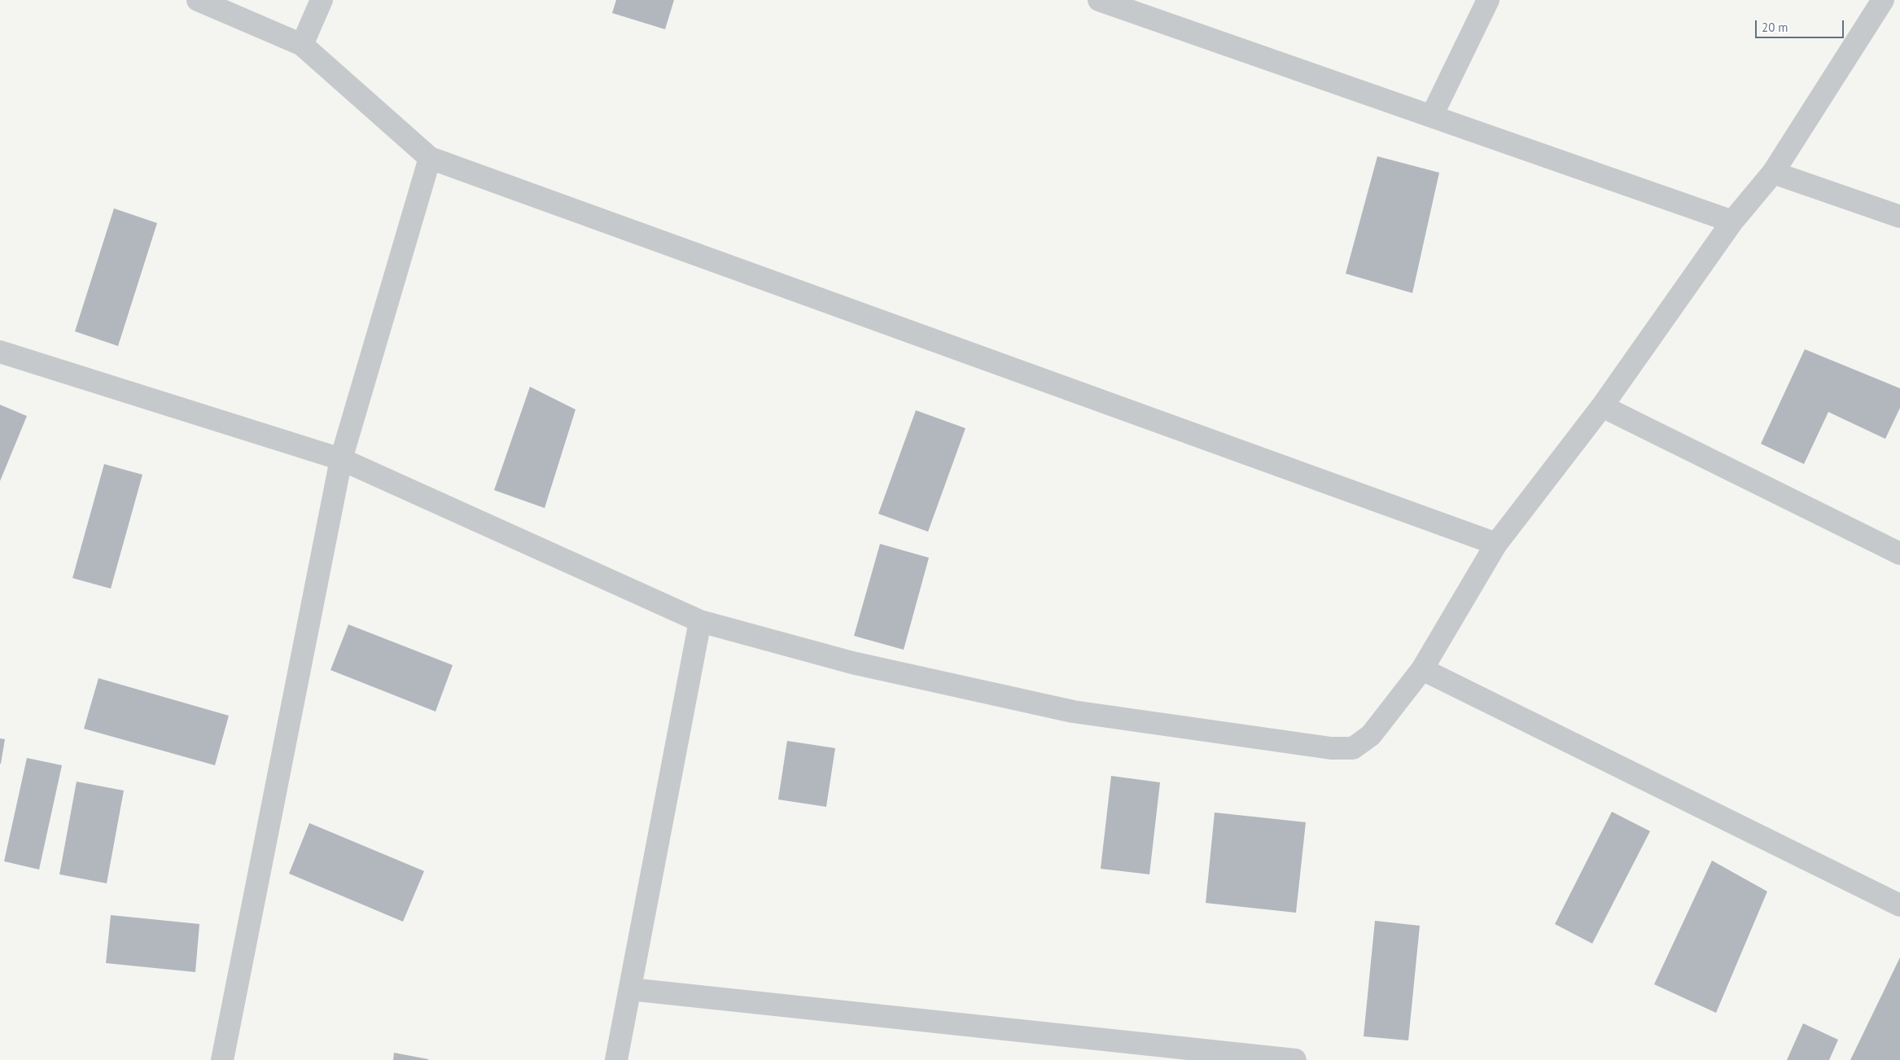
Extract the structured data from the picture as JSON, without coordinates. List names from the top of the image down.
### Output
{
  "scale_bar": "20 m"
}
